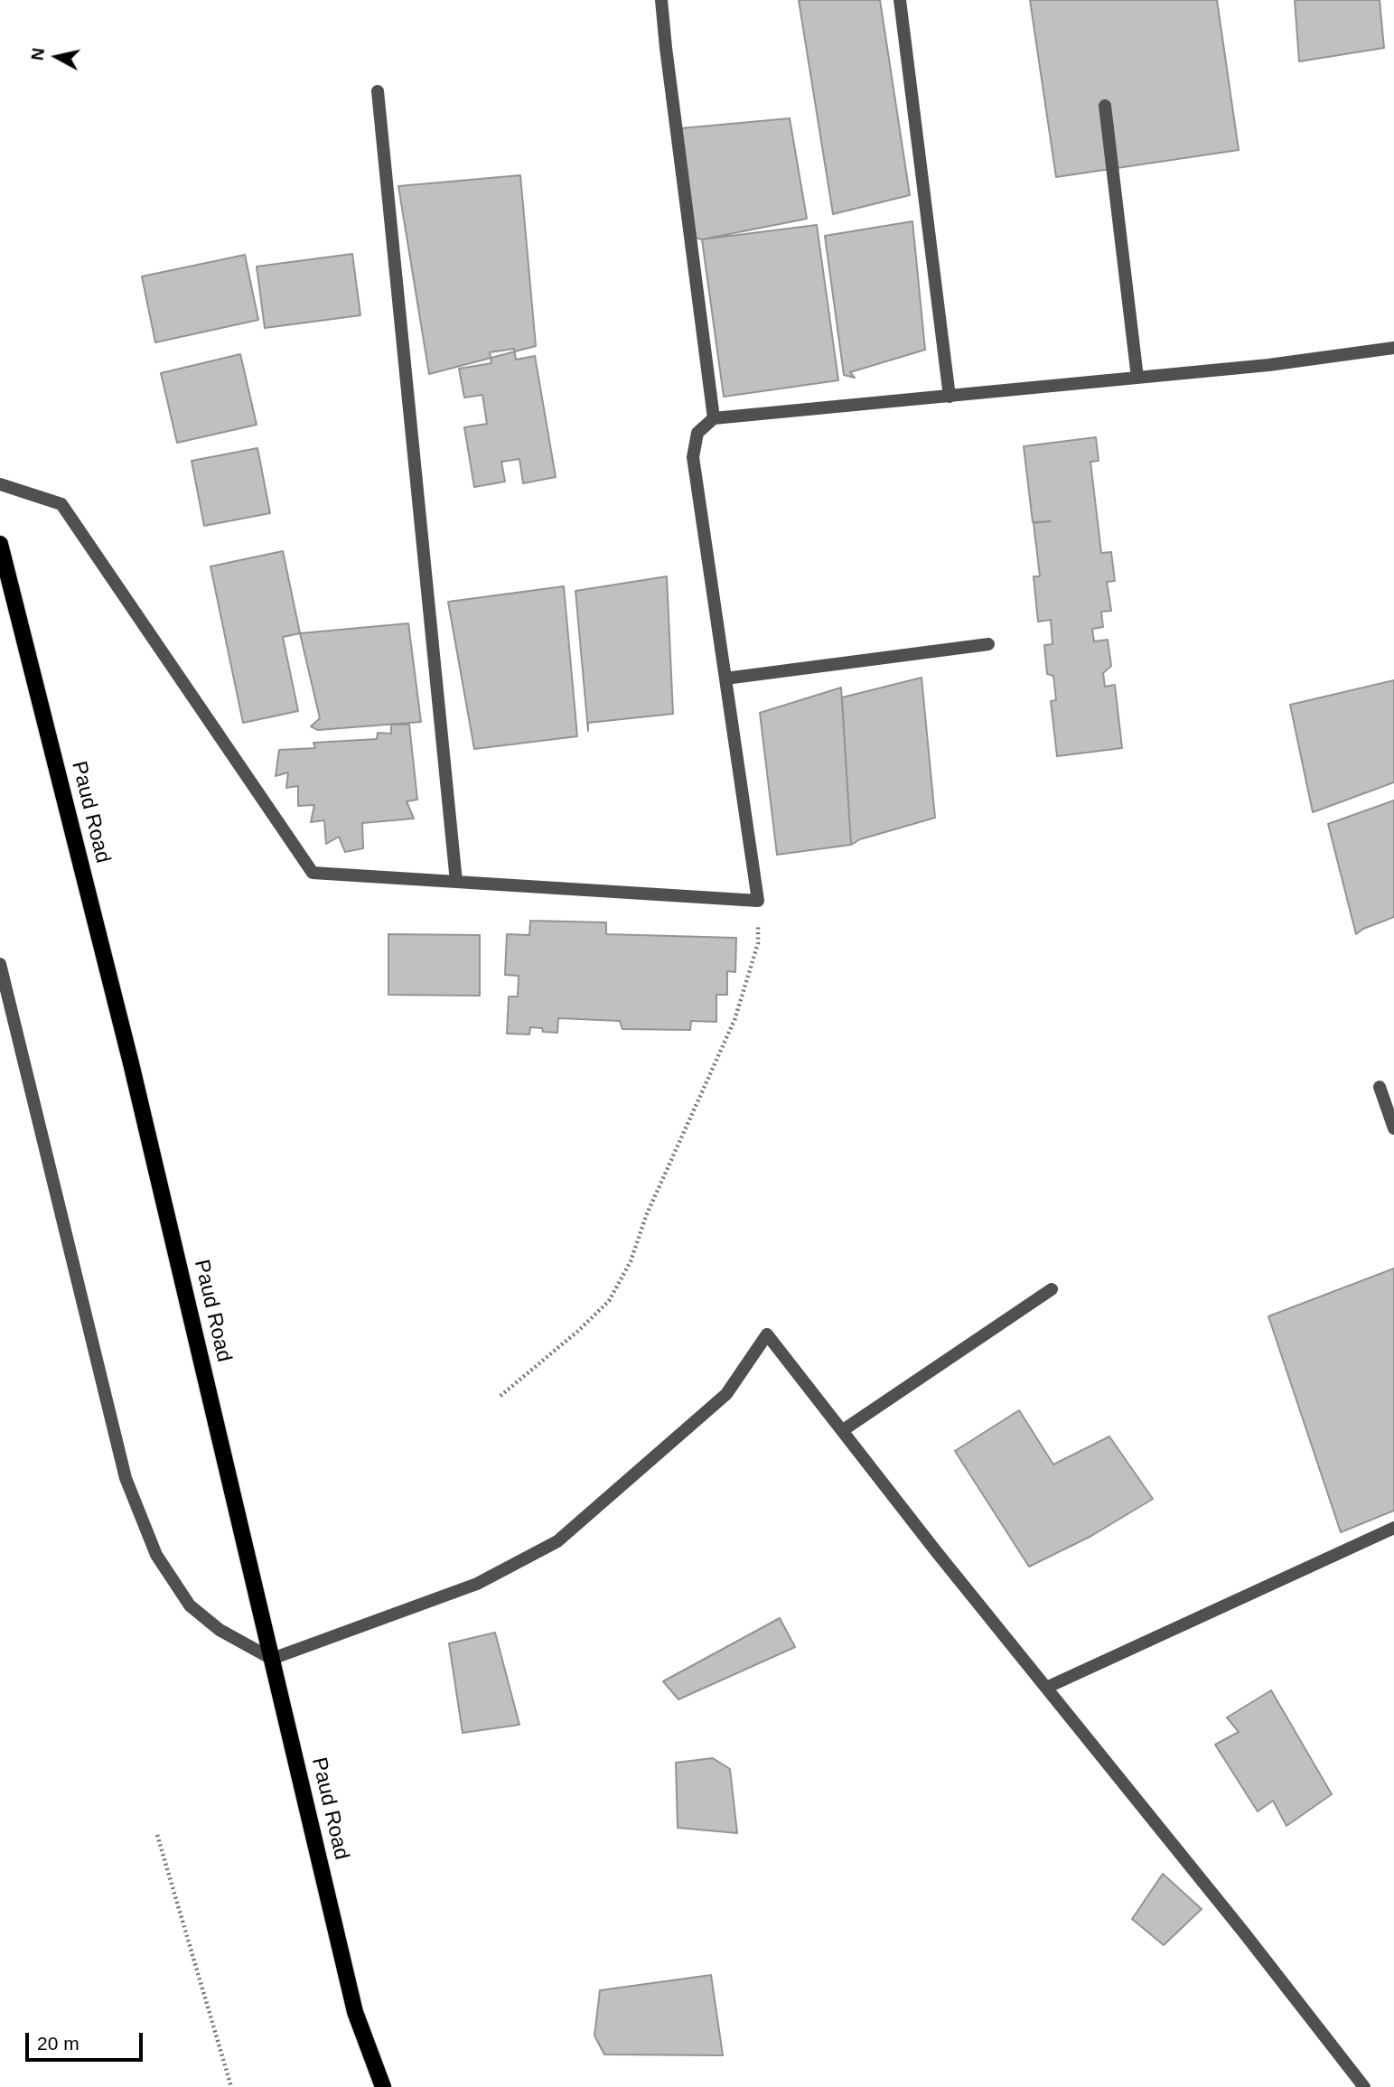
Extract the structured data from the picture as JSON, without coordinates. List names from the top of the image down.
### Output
{
  "streets": {
    "main road": ["Paud Road"]
  },
  "scale_bar": "20 m",
  "north": "left"
}
